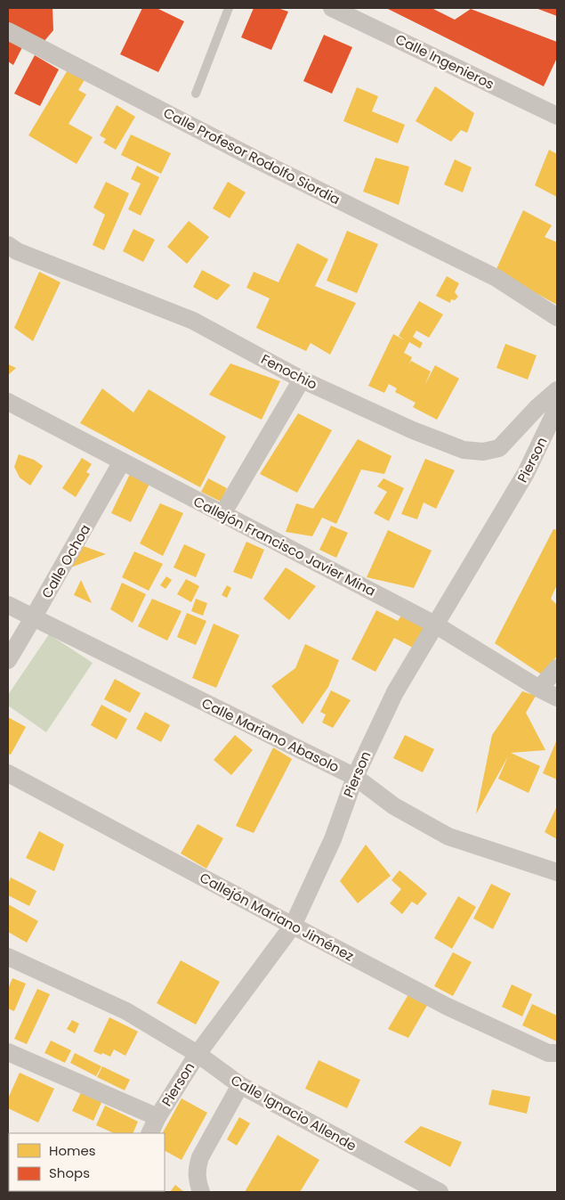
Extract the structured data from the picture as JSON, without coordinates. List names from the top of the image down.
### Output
{
  "streets": {
    "street": [
      "Calle Ingenieros",
      "Calle Profesor Rodolfo Siordia",
      "Fenochio",
      "Pierson",
      "Callejón Francisco Javier Mina",
      "Calle Ochoa",
      "Calle Mariano Abasolo",
      "Callejón Mariano Jiménez",
      "Calle Ignacio Allende"
    ]
  },
  "crossings": [
    ["Pierson", "Callejón Francisco Javier Mina"],
    ["Pierson", "Calle Mariano Abasolo"],
    ["Pierson", "Callejón Mariano Jiménez"],
    ["Pierson", "Calle Ignacio Allende"],
    ["Callejón Francisco Javier Mina", "Calle Ochoa"],
    ["Calle Ochoa", "Calle Mariano Abasolo"]
  ],
  "legend": ["Homes", "Shops"]
}
